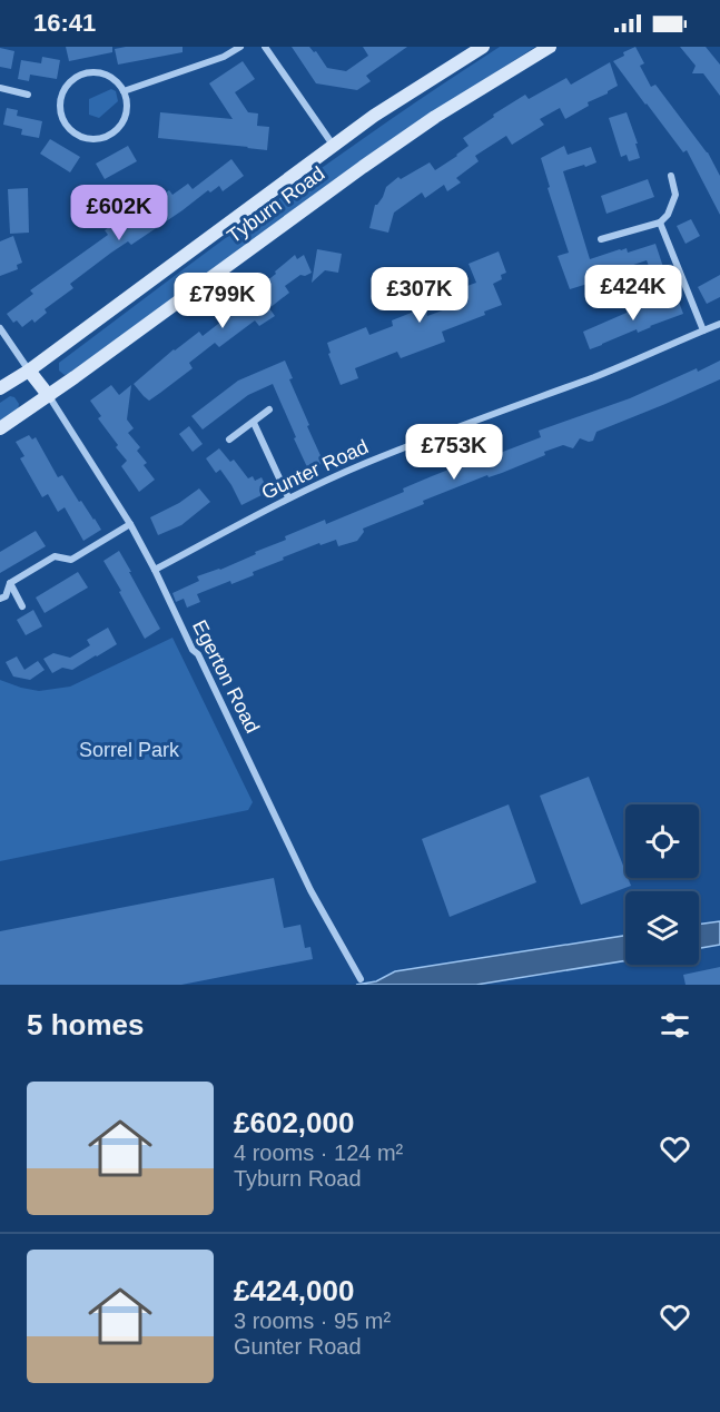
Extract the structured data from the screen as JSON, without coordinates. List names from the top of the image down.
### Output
{
  "streets": {
    "main road": ["Tyburn Road"],
    "street": ["Gunter Road", "Egerton Road"]
  },
  "crossings": [
    ["Tyburn Road", "Egerton Road"],
    ["Gunter Road", "Egerton Road"]
  ],
  "parks": ["Sorrel Park"],
  "page": {
    "status": "16:41",
    "price": [
      "£602K",
      "£424K",
      "£307K",
      "£799K",
      "£753K"
    ],
    "heading": "5 homes",
    "list": [
      {
        "name": "£602,000",
        "note": "4 rooms · 124 m² · Tyburn Road"
      },
      {
        "name": "£424,000",
        "note": "3 rooms · 95 m² · Gunter Road"
      }
    ]
  }
}
